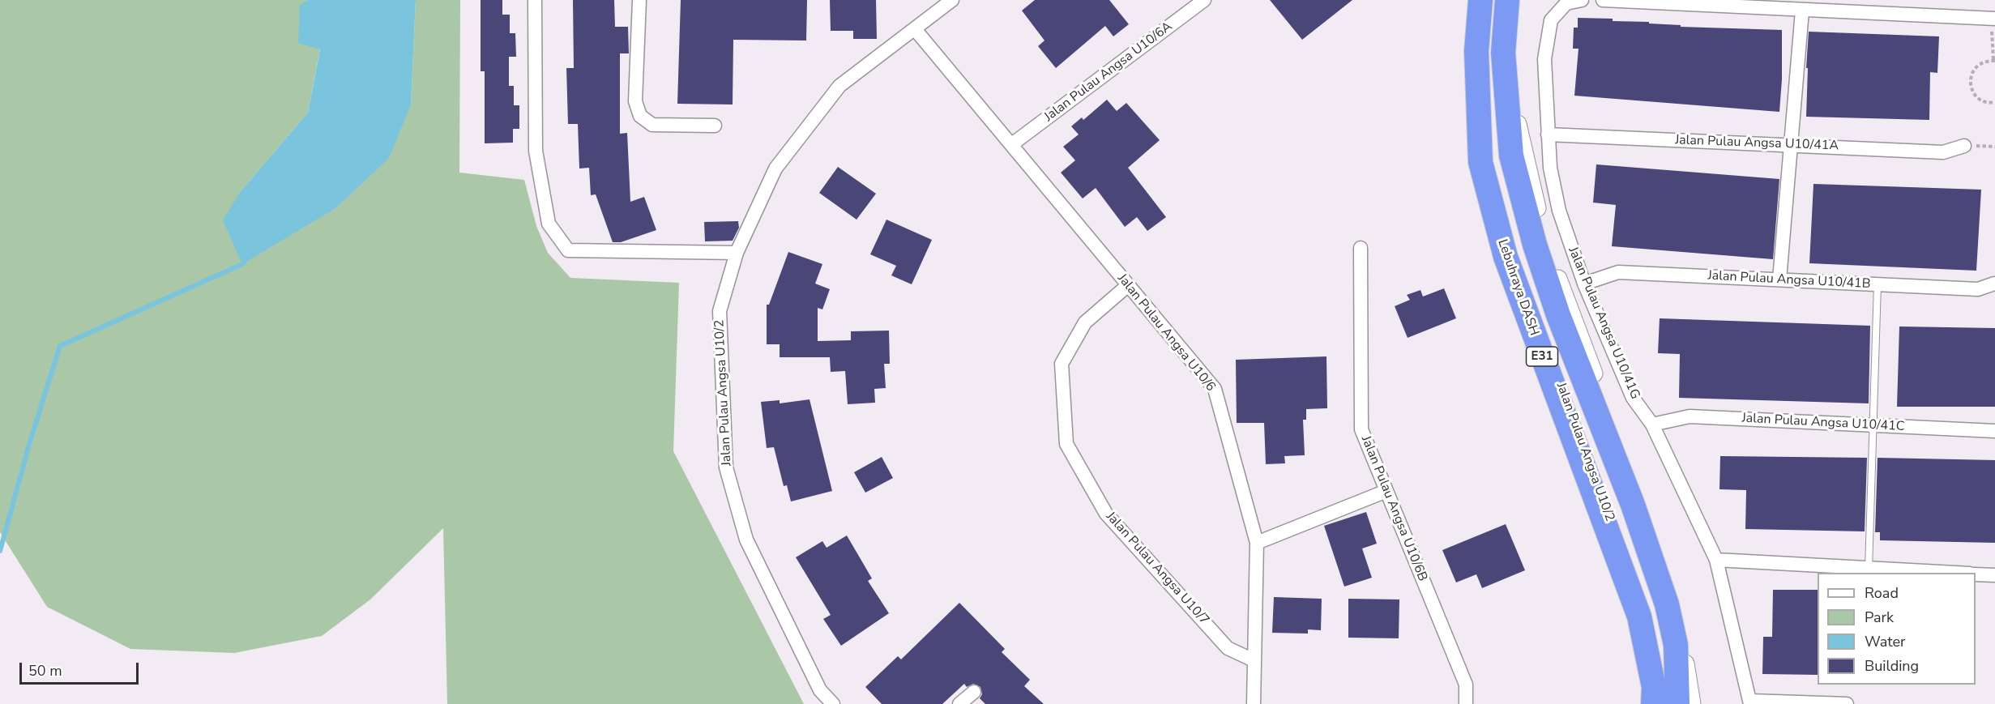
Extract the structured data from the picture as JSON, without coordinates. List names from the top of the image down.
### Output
{
  "streets": {
    "highway": ["Lebuhraya DASH", "E31"],
    "street": [
      "Jalan Pulau Angsa U10/6A",
      "Jalan Pulau Angsa U10/41A",
      "Jalan Pulau Angsa U10/41B",
      "Jalan Pulau Angsa U10/41G",
      "Jalan Pulau Angsa U10/6",
      "Jalan Pulau Angsa U10/2",
      "Jalan Pulau Angsa U10/41C",
      "Jalan Pulau Angsa U10/6B",
      "Jalan Pulau Angsa U10/7"
    ]
  },
  "crossings": [
    ["Jalan Pulau Angsa U10/6A", "Jalan Pulau Angsa U10/6"],
    ["Jalan Pulau Angsa U10/41A", "Jalan Pulau Angsa U10/41G"],
    ["Jalan Pulau Angsa U10/41B", "Jalan Pulau Angsa U10/41G"],
    ["Jalan Pulau Angsa U10/41G", "Jalan Pulau Angsa U10/41C"],
    ["Jalan Pulau Angsa U10/6", "Jalan Pulau Angsa U10/2"],
    ["Jalan Pulau Angsa U10/6", "Jalan Pulau Angsa U10/7"]
  ],
  "legend": [
    "Road",
    "Park",
    "Water",
    "Building"
  ],
  "scale_bar": "50 m"
}
